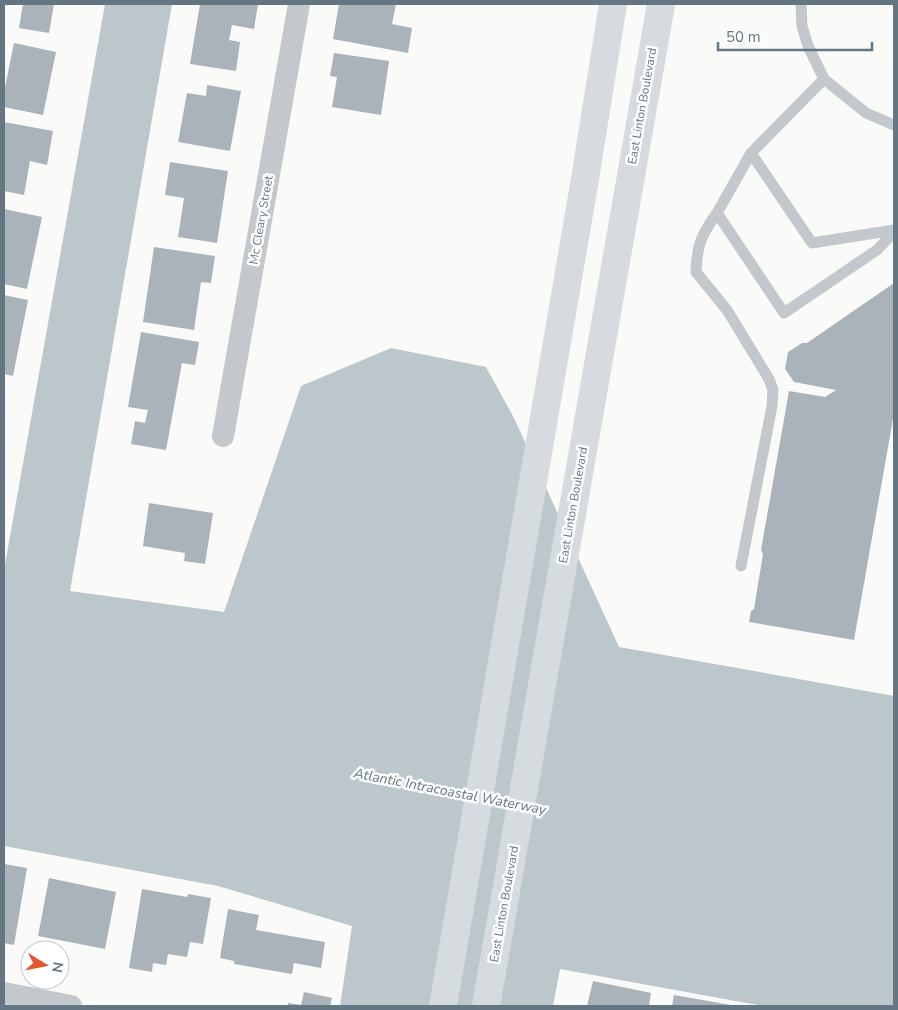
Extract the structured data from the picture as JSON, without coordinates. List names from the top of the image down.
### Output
{
  "streets": {
    "main road": ["East Linton Boulevard"],
    "street": ["Mc Cleary Street"]
  },
  "water": ["Atlantic Intracoastal Waterway"],
  "scale_bar": "50 m",
  "north": "right"
}
